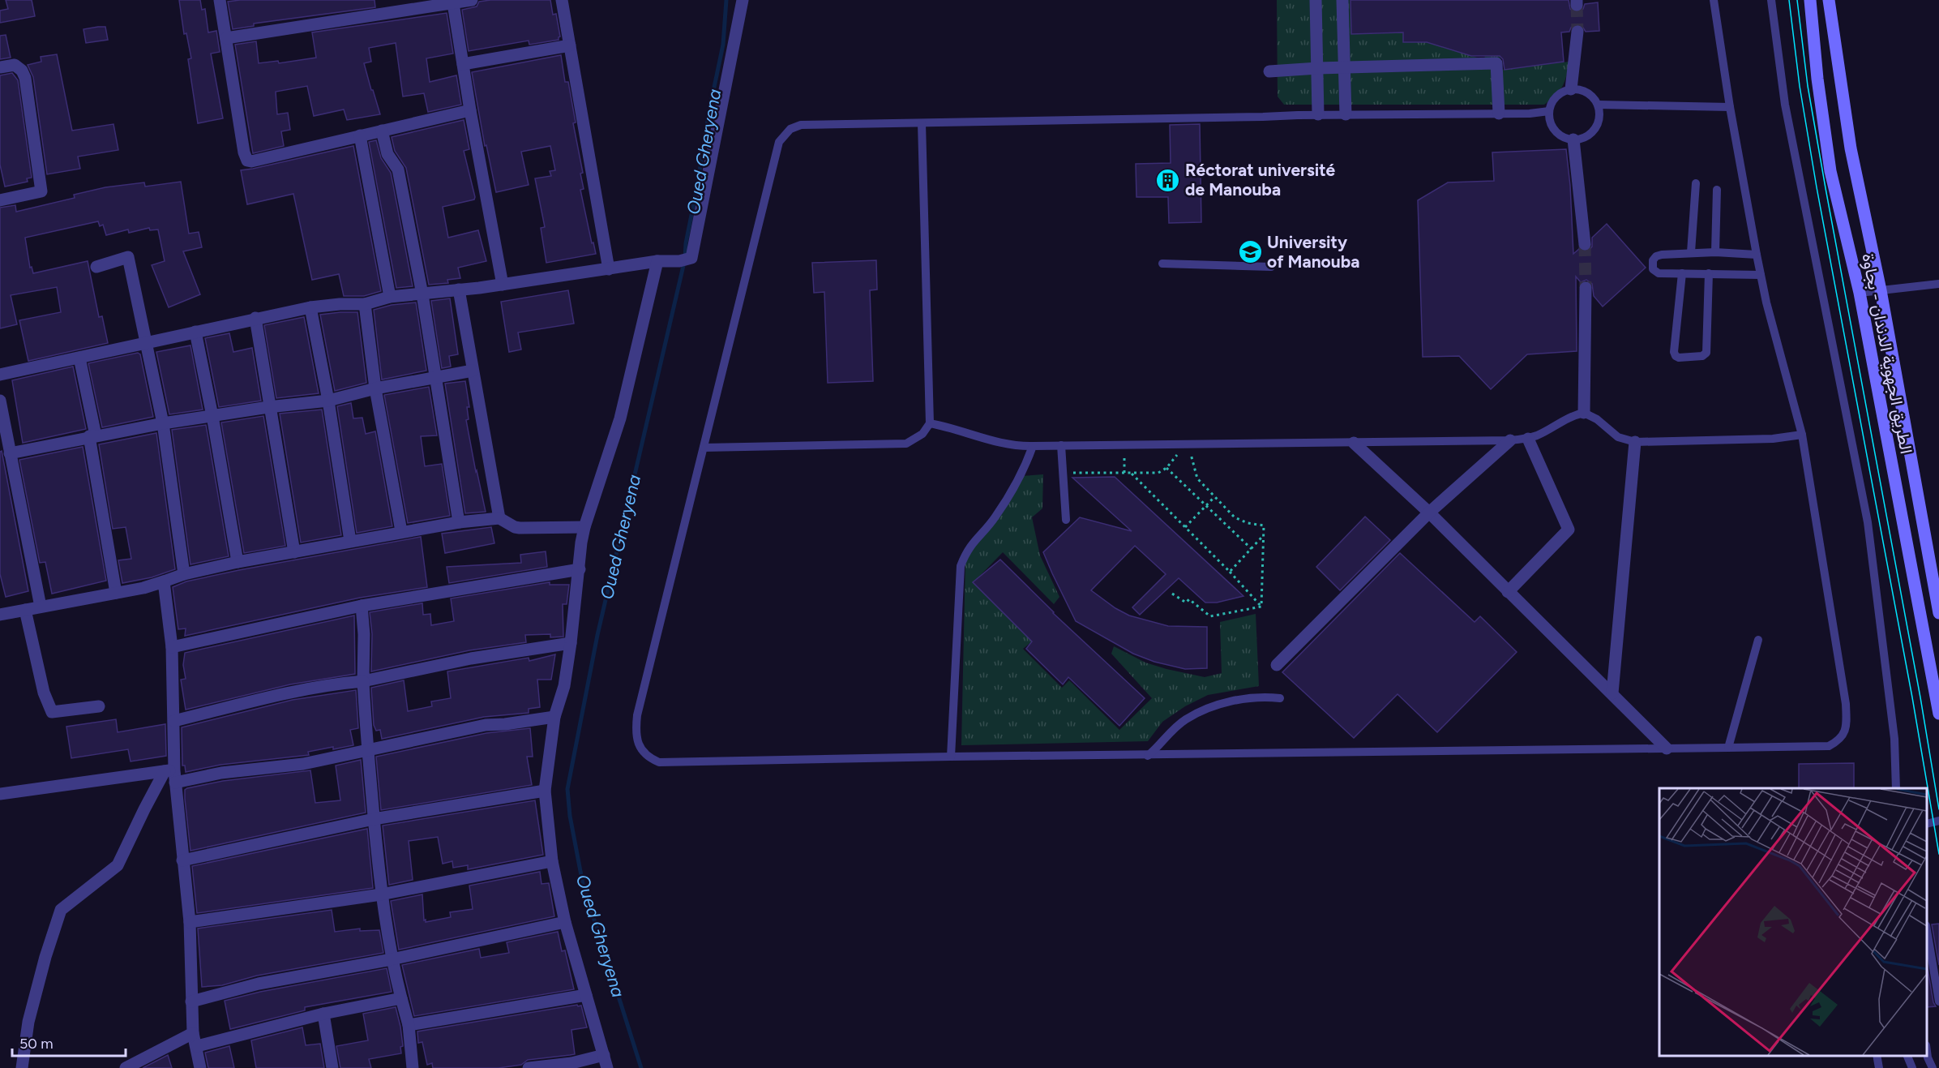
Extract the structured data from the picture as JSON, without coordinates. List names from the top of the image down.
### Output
{
  "streets": {
    "main road": ["الطريق الجهوية الدندان - بجاوة"]
  },
  "water": ["Oued Gheryena"],
  "places": {
    "building": ["Réctorat université de Manouba"],
    "school or university": ["University of Manouba"]
  },
  "scale_bar": "50 m"
}
